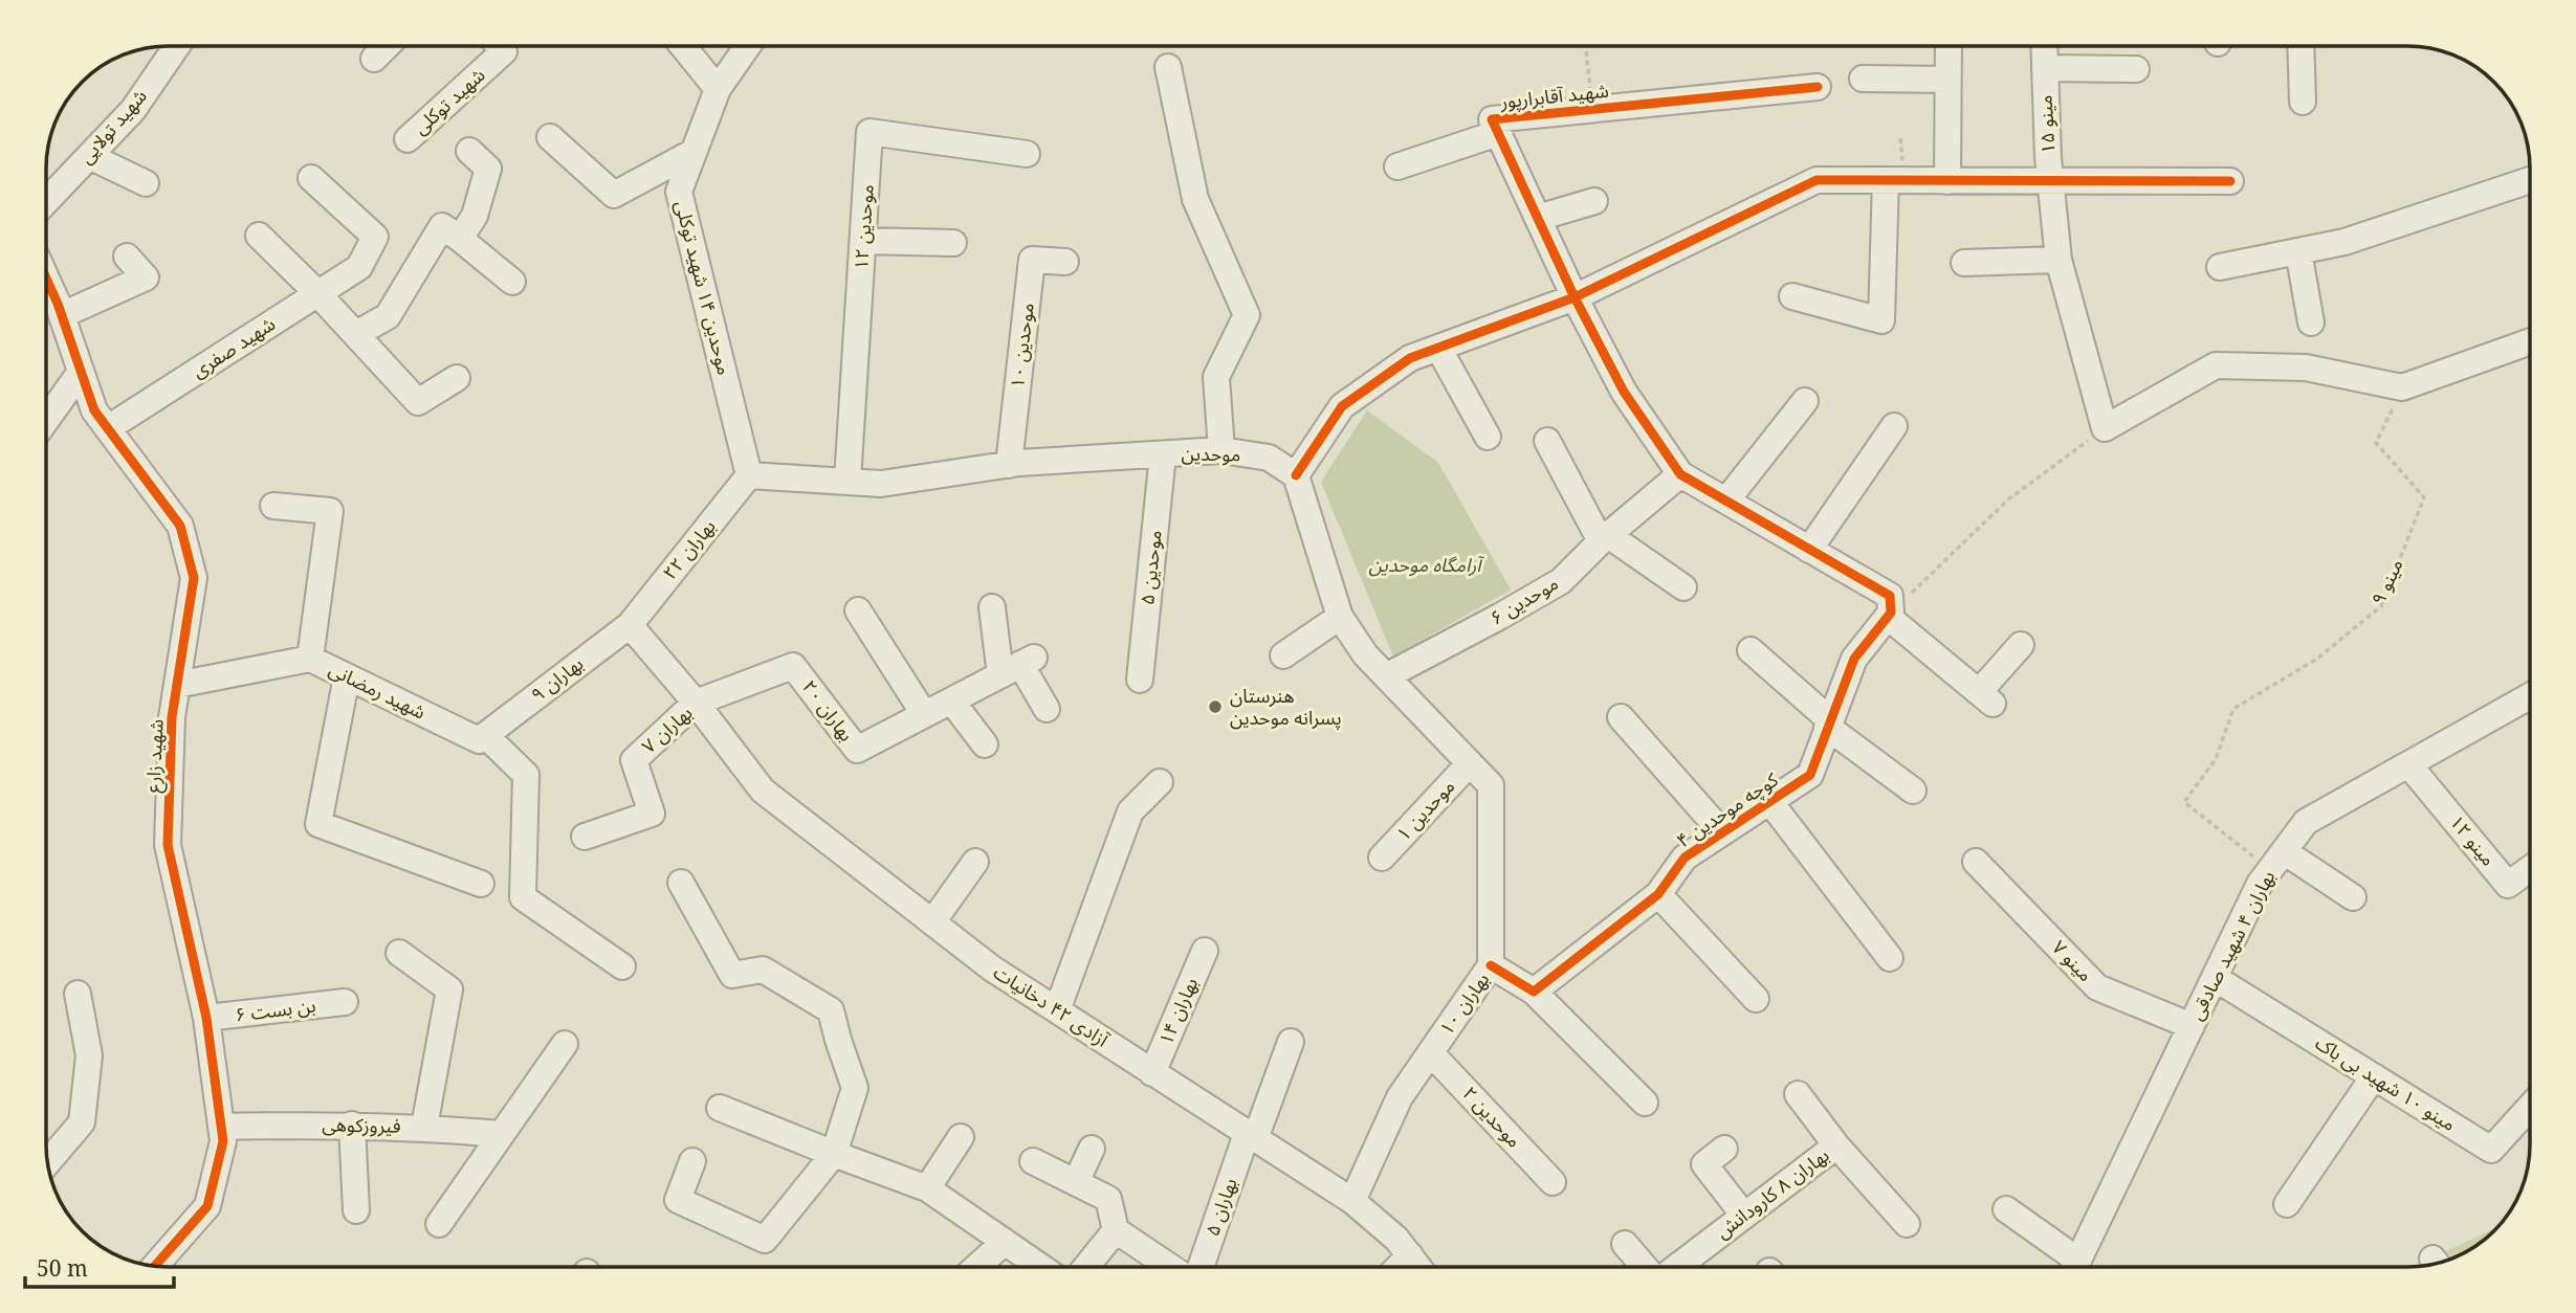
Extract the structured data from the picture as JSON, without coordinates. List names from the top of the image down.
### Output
{
  "streets": {
    "street": [
      "شهید آقابرارپور",
      "شهید توکلی",
      "مینو ۱۵",
      "شهید تولایی",
      "موحدین ۱۲",
      "موحدین ۱۴ شهید توکلی",
      "موحدین ۱۰",
      "شهید صفری",
      "موحدین",
      "بهاران ۲۲",
      "موحدین ۵",
      "موحدین ۶",
      "بهاران ۹",
      "شهید رمضانی",
      "بهاران ۲۰",
      "بهاران ۷",
      "شهید زارع",
      "موحدین ۱",
      "کوچه موحدین ۴",
      "مینو ۱۲",
      "بهاران ۴ شهید صادقی",
      "مینو ۷",
      "بهاران ۱۰",
      "آزادی ۴۲ دخانیات",
      "بن بست ۶",
      "بهاران ۱۴",
      "مینو ۱۰ شهید بی باک",
      "موحدین ۲",
      "فیروزکوهی",
      "بهاران ۸ کارودانش",
      "بهاران ۵"
    ],
    "path": ["مینو ۹"]
  },
  "crossings": [
    ["شهید آقابرارپور", "موحدین ۶"],
    ["موحدین ۱۲", "موحدین"],
    ["موحدین ۱۴ شهید توکلی", "موحدین"],
    ["موحدین ۱۴ شهید توکلی", "بهاران ۲۲"],
    ["موحدین ۱۰", "موحدین"],
    ["شهید صفری", "شهید زارع"],
    ["موحدین", "بهاران ۲۲"],
    ["موحدین", "موحدین ۵"],
    ["بهاران ۲۲", "بهاران ۹"],
    ["بهاران ۲۲", "آزادی ۴۲ دخانیات"],
    ["مینو ۹", "بهاران ۴ شهید صادقی"],
    ["بهاران ۹", "شهید رمضانی"],
    ["بهاران ۹", "آزادی ۴۲ دخانیات"],
    ["شهید رمضانی", "شهید زارع"],
    ["بهاران ۲۰", "بهاران ۷"],
    ["بهاران ۲۰", "آزادی ۴۲ دخانیات"],
    ["بهاران ۷", "آزادی ۴۲ دخانیات"],
    ["شهید زارع", "بن بست ۶"],
    ["شهید زارع", "فیروزکوهی"],
    ["موحدین ۱", "بهاران ۱۰"],
    ["مینو ۱۲", "بهاران ۴ شهید صادقی"],
    ["بهاران ۴ شهید صادقی", "مینو ۷"],
    ["بهاران ۴ شهید صادقی", "مینو ۱۰ شهید بی باک"],
    ["بهاران ۱۰", "آزادی ۴۲ دخانیات"],
    ["بهاران ۱۰", "موحدین ۲"],
    ["آزادی ۴۲ دخانیات", "بهاران ۱۴"],
    ["آزادی ۴۲ دخانیات", "بهاران ۵"]
  ],
  "parks": ["آرامگاه موحدین"],
  "places": ["هنرستان پسرانه موحدین"],
  "scale_bar": "50 m"
}
